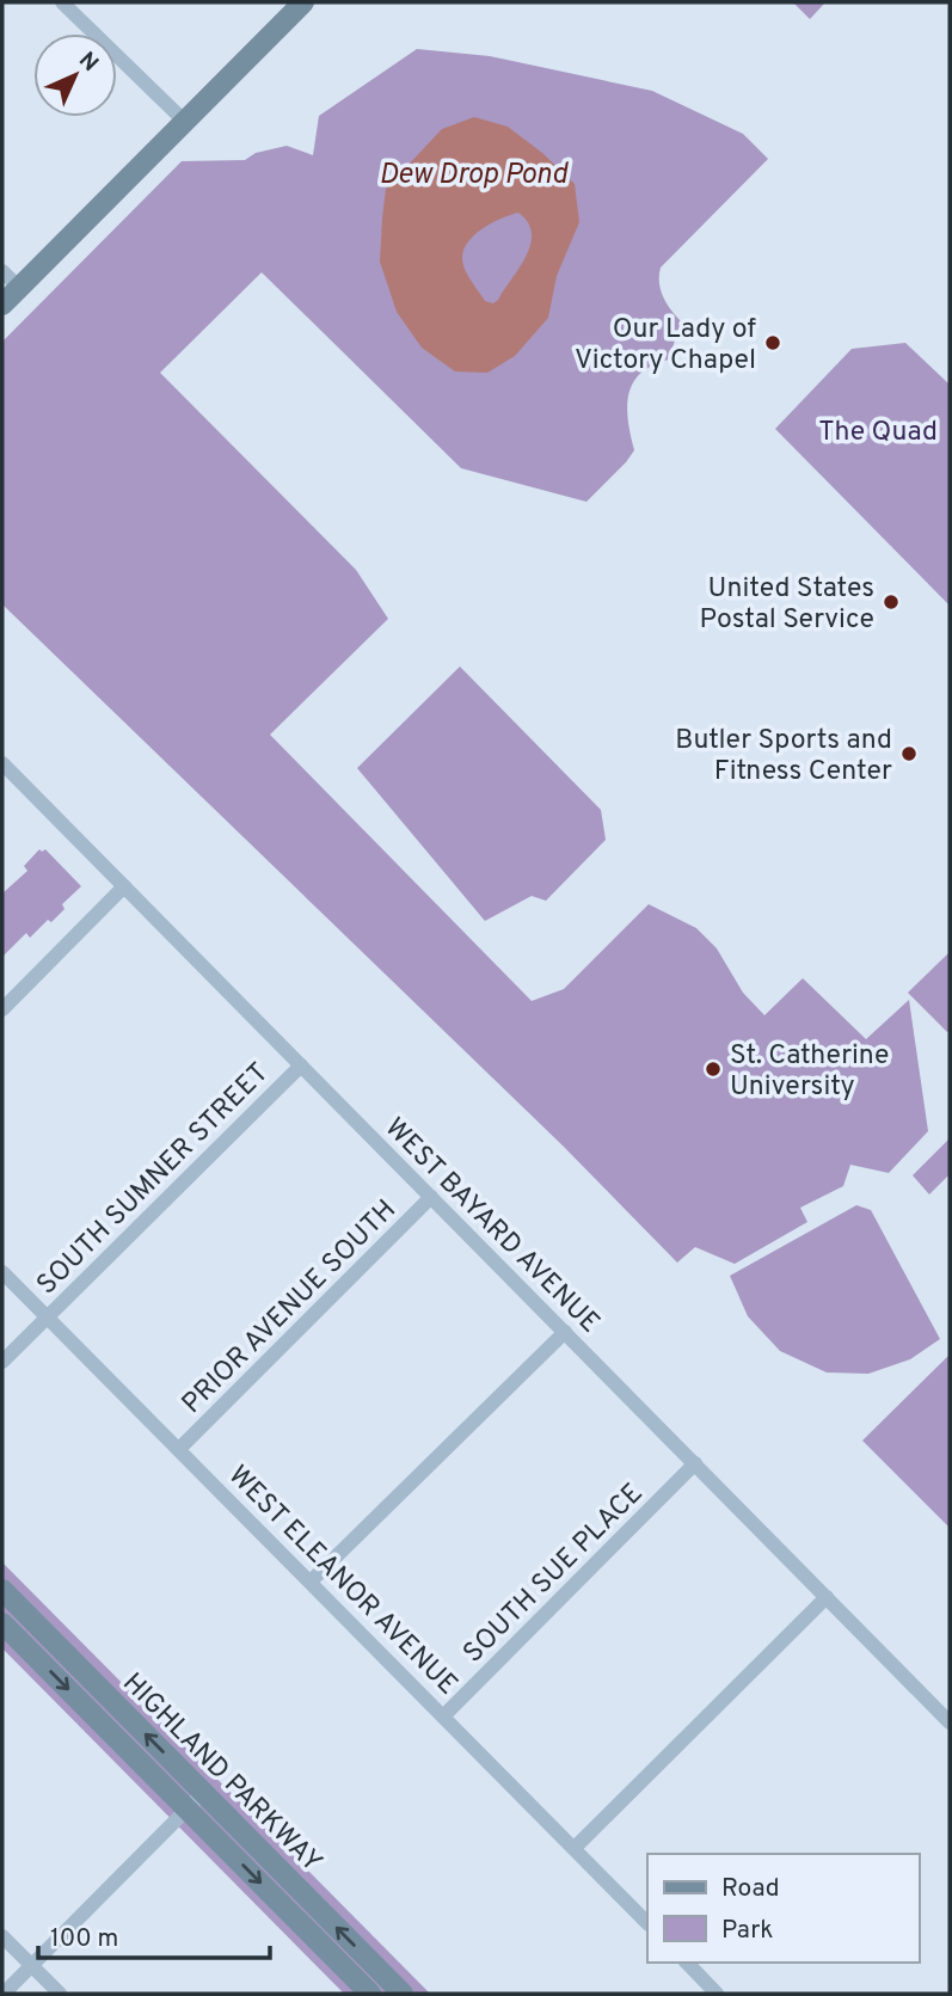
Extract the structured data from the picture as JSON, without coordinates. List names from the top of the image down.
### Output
{
  "streets": {
    "street": [
      "SOUTH SUMNER STREET",
      "WEST BAYARD AVENUE",
      "PRIOR AVENUE SOUTH",
      "SOUTH SUE PLACE",
      "WEST ELEANOR AVENUE",
      "HIGHLAND PARKWAY"
    ]
  },
  "crossings": [
    ["SOUTH SUMNER STREET", "WEST BAYARD AVENUE"],
    ["SOUTH SUMNER STREET", "WEST ELEANOR AVENUE"],
    ["WEST BAYARD AVENUE", "PRIOR AVENUE SOUTH"],
    ["WEST BAYARD AVENUE", "SOUTH SUE PLACE"],
    ["PRIOR AVENUE SOUTH", "WEST ELEANOR AVENUE"],
    ["SOUTH SUE PLACE", "WEST ELEANOR AVENUE"]
  ],
  "water": ["Dew Drop Pond"],
  "parks": ["The Quad"],
  "places": [
    "Our Lady of Victory Chapel",
    "United States Postal Service",
    "Butler Sports and Fitness Center",
    "St. Catherine University"
  ],
  "legend": ["Road", "Park"],
  "scale_bar": "100 m",
  "north": "top right"
}
